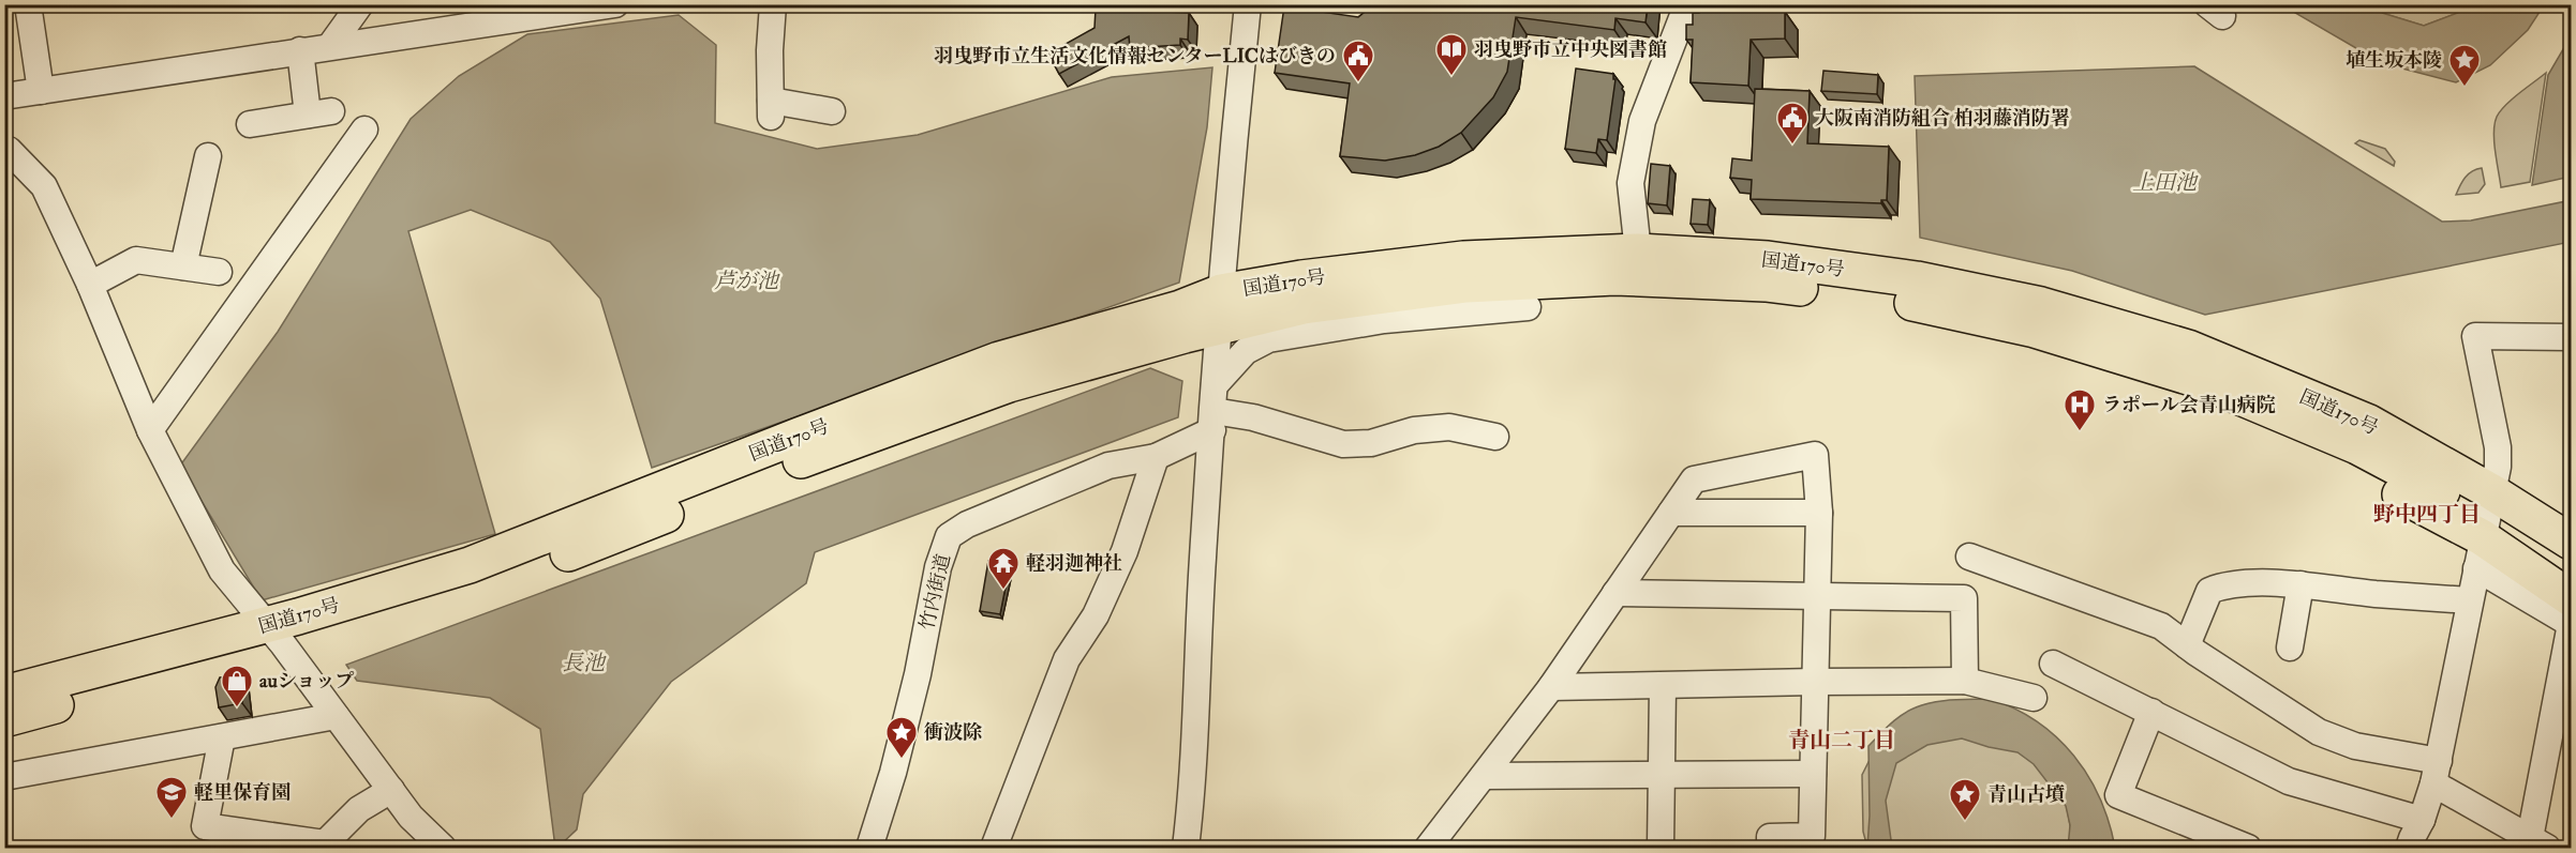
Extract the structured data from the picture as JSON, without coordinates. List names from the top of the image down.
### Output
{
  "streets": {
    "highway": ["国道170号"],
    "street": ["竹内街道"]
  },
  "districts": ["野中四丁目", "青山二丁目"],
  "water": ["上田池", "芦が池", "長池"],
  "places": {
    "library": ["羽曳野市立中央図書館"],
    "public building": ["羽曳野市立生活文化情報センターLICはびきの", "大阪南消防組合 柏羽藤消防署"],
    "place": ["埴生坂本陵", "衝波除", "青山古墳"],
    "hospital": ["ラポール会青山病院"],
    "temple": ["軽羽迦神社"],
    "shop": ["auショップ"],
    "school or university": ["軽里保育園"]
  }
}
